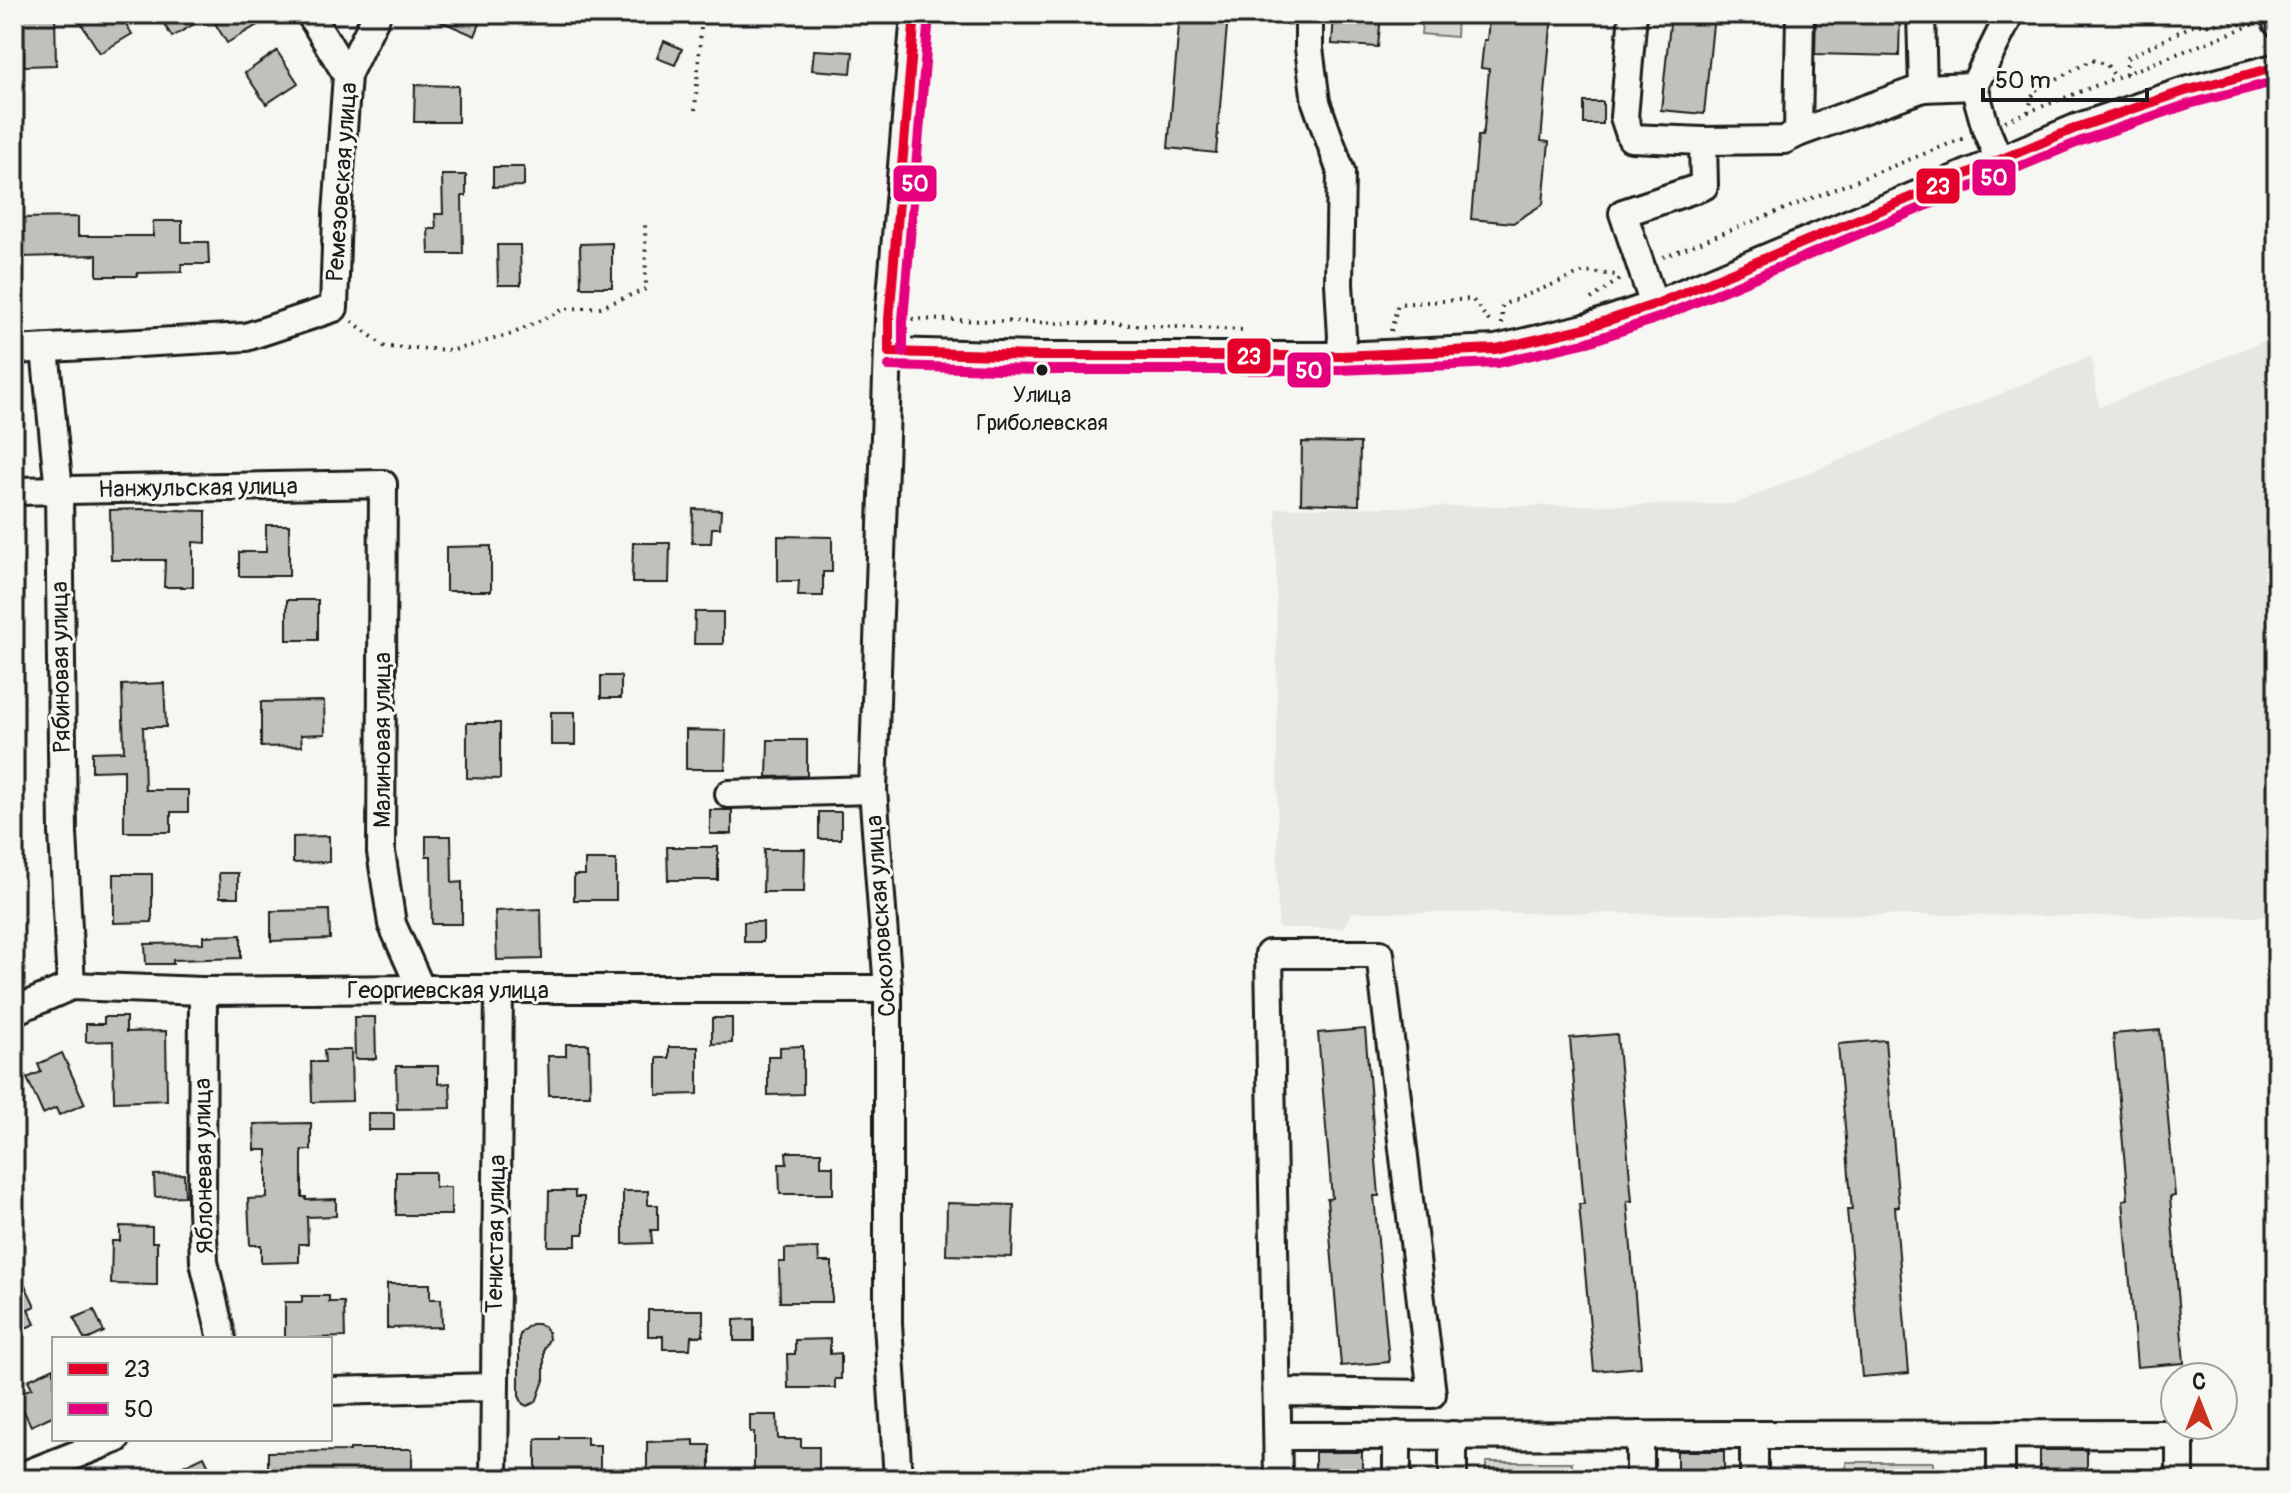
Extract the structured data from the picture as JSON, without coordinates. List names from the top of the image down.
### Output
{
  "streets": {
    "street": [
      "Ремезовская улица",
      "Нанжульская улица",
      "Рябиновая улица",
      "Малиновая улица",
      "Соколовская улица",
      "Георгиевская улица",
      "Яблоневая улица",
      "Тенистая улица"
    ]
  },
  "crossings": [
    ["Нанжульская улица", "Рябиновая улица"],
    ["Нанжульская улица", "Малиновая улица"],
    ["Рябиновая улица", "Георгиевская улица"],
    ["Малиновая улица", "Георгиевская улица"],
    ["Соколовская улица", "Георгиевская улица"],
    ["Георгиевская улица", "Яблоневая улица"],
    ["Георгиевская улица", "Тенистая улица"]
  ],
  "places": ["Улица Гриболевская"],
  "lines": ["transit line 23", "transit line 50"],
  "legend": ["23", "50"],
  "scale_bar": "50 m",
  "north": "top"
}
